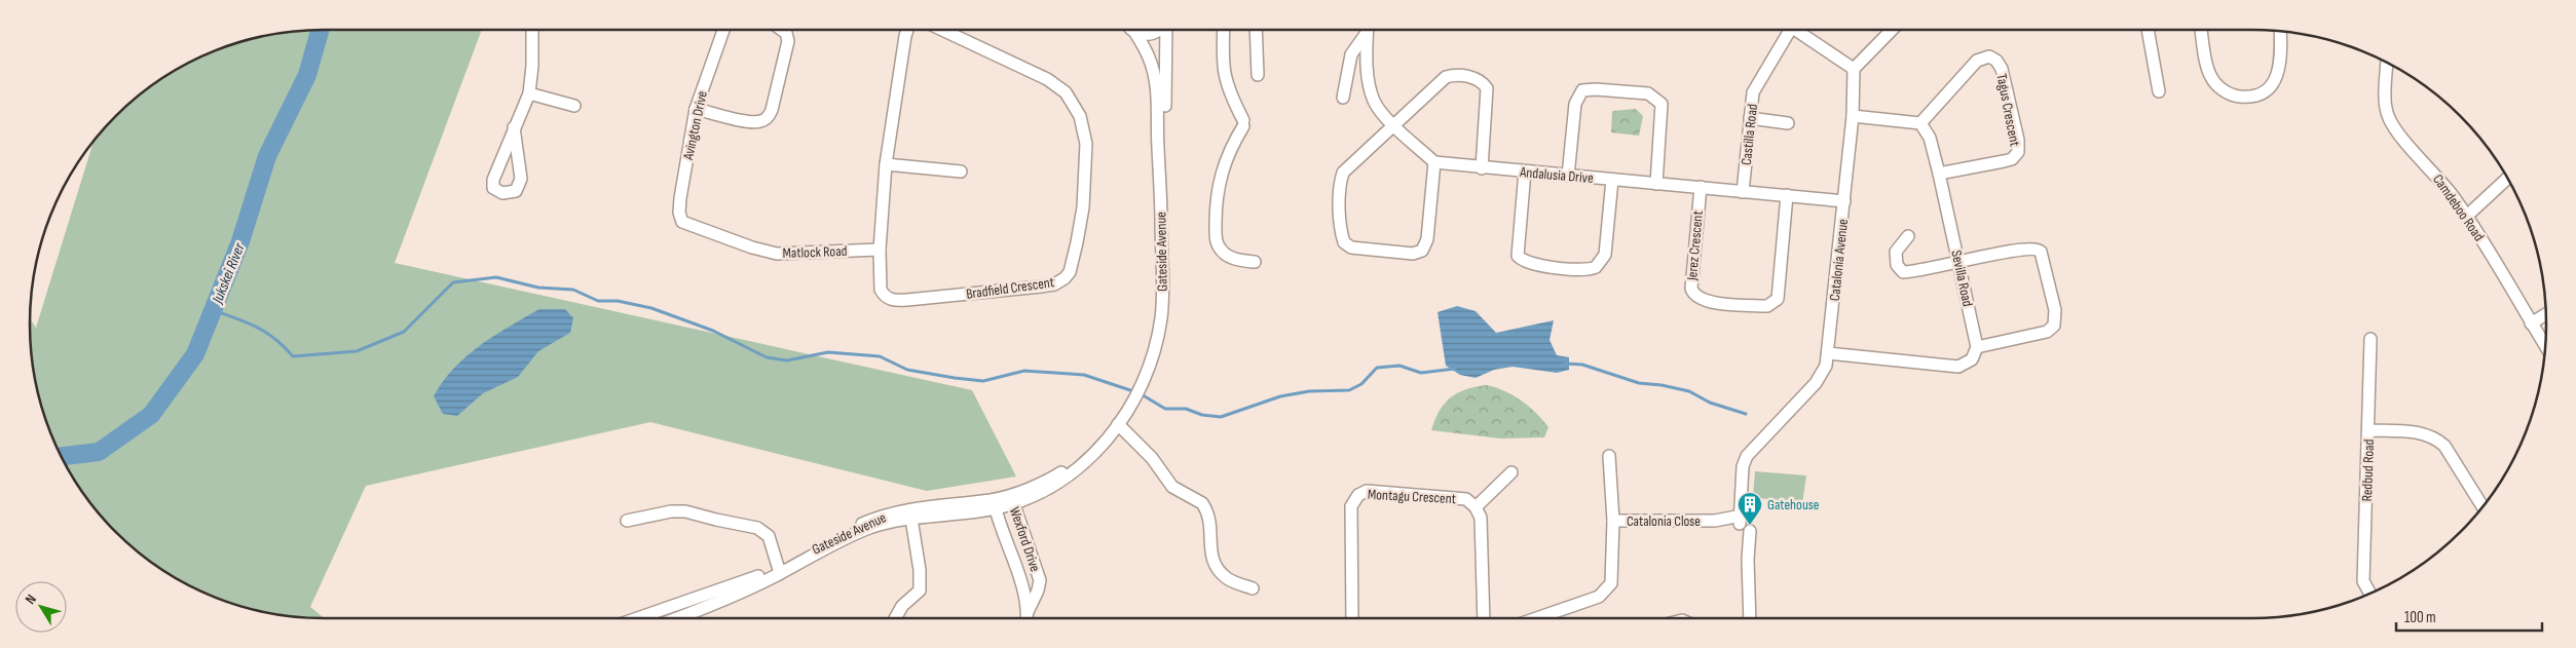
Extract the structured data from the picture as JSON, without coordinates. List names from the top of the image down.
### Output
{
  "streets": {
    "street": [
      "Tagus Crescent",
      "Avington Drive",
      "Castilla Road",
      "Andalusia Drive",
      "Camdeboo Road",
      "Jerez Crescent",
      "Matlock Road",
      "Gateside Avenue",
      "Catalonia Avenue",
      "Sevilla Road",
      "Bradfield Crescent",
      "Redbud Road",
      "Montagu Crescent",
      "Catalonia Close",
      "Wexford Drive"
    ]
  },
  "crossings": [
    ["Tagus Crescent", "Sevilla Road"],
    ["Avington Drive", "Matlock Road"],
    ["Castilla Road", "Andalusia Drive"],
    ["Andalusia Drive", "Jerez Crescent"],
    ["Andalusia Drive", "Catalonia Avenue"],
    ["Matlock Road", "Bradfield Crescent"],
    ["Gateside Avenue", "Wexford Drive"],
    ["Catalonia Avenue", "Catalonia Close"]
  ],
  "water": ["Jukskei River"],
  "places": {
    "building": ["Gatehouse"]
  },
  "scale_bar": "100 m",
  "north": "top left"
}
